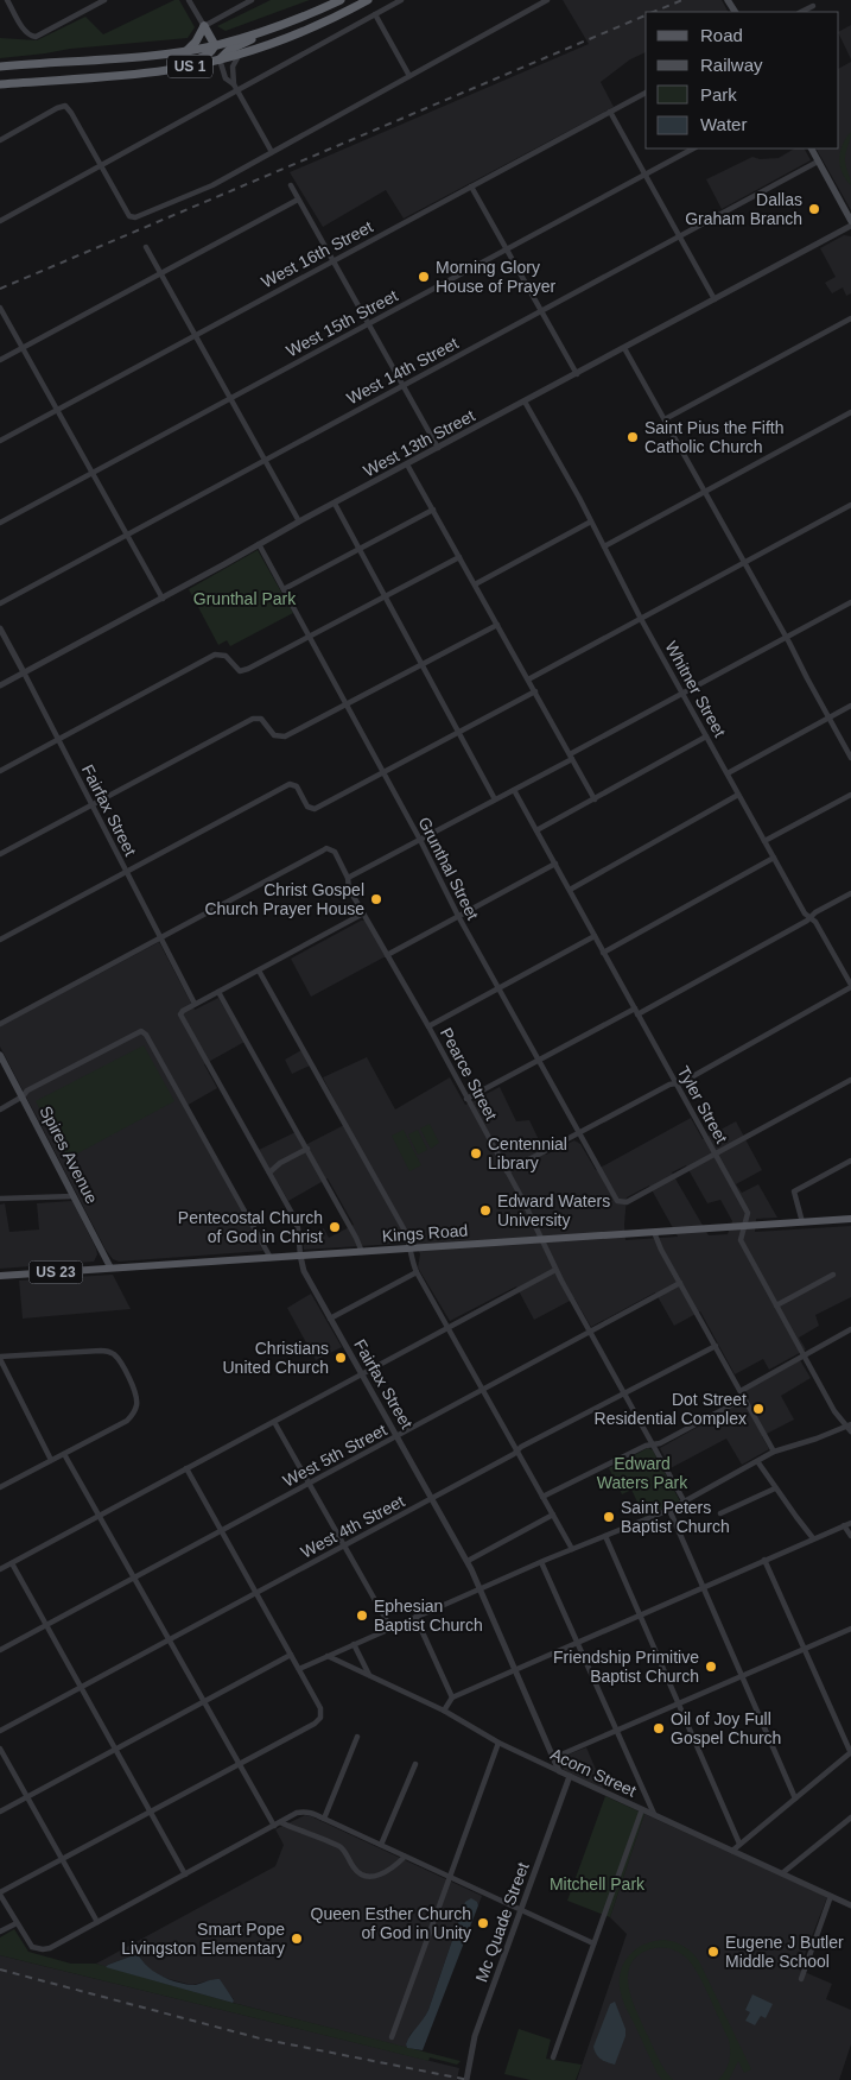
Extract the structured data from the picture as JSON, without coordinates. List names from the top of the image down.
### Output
{
  "streets": {
    "highway": ["US 1"],
    "main road": ["Spires Avenue", "Kings Road", "US 23"],
    "street": [
      "West 16th Street",
      "West 15th Street",
      "West 14th Street",
      "West 13th Street",
      "Whitner Street",
      "Fairfax Street",
      "Grunthal Street",
      "Pearce Street",
      "Tyler Street",
      "West 5th Street",
      "West 4th Street",
      "Acorn Street",
      "Mc Quade Street"
    ]
  },
  "crossings": [
    ["West 13th Street", "Whitner Street"],
    ["West 13th Street", "Fairfax Street"],
    ["West 13th Street", "Grunthal Street"],
    ["Fairfax Street", "Pearce Street"],
    ["Fairfax Street", "Kings Road"],
    ["Fairfax Street", "West 5th Street"],
    ["Fairfax Street", "West 4th Street"],
    ["Fairfax Street", "Acorn Street"],
    ["Grunthal Street", "Tyler Street"],
    ["Pearce Street", "Kings Road"],
    ["Pearce Street", "West 5th Street"],
    ["Pearce Street", "West 4th Street"],
    ["Tyler Street", "Kings Road"],
    ["Spires Avenue", "Kings Road"],
    ["Acorn Street", "Mc Quade Street"]
  ],
  "parks": ["Grunthal Park", "Edward Waters Park", "Mitchell Park"],
  "places": [
    "Dallas Graham Branch",
    "Morning Glory House of Prayer",
    "Saint Pius the Fifth Catholic Church",
    "Christ Gospel Church Prayer House",
    "Centennial Library",
    "Edward Waters University",
    "Pentecostal Church of God in Christ",
    "Christians United Church",
    "Dot Street Residential Complex",
    "Saint Peters Baptist Church",
    "Ephesian Baptist Church",
    "Friendship Primitive Baptist Church",
    "Oil of Joy Full Gospel Church",
    "Queen Esther Church of God in Unity",
    "Smart Pope Livingston Elementary",
    "Eugene J Butler Middle School"
  ],
  "legend": [
    "Road",
    "Railway",
    "Park",
    "Water"
  ]
}
